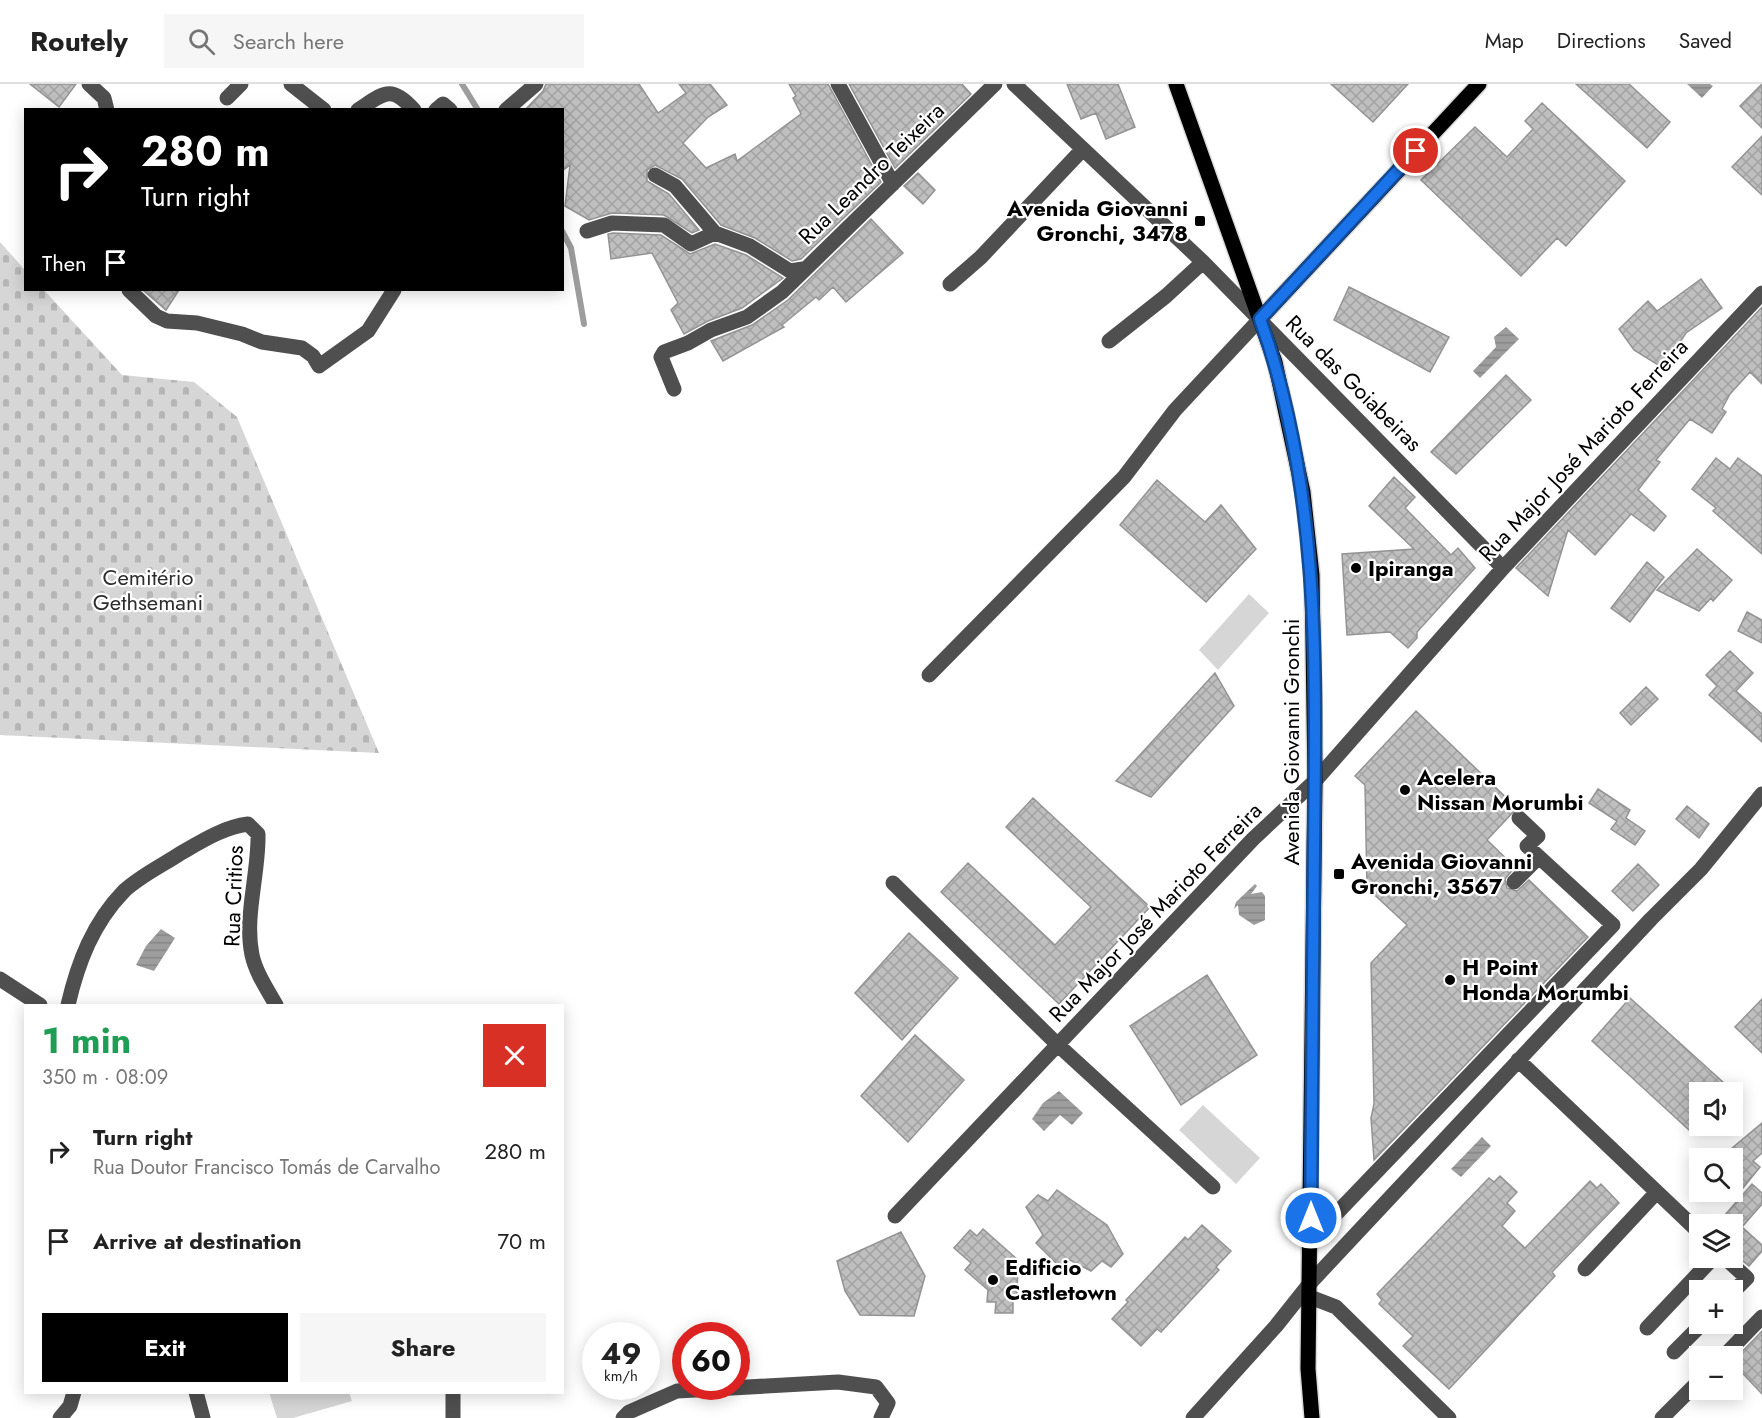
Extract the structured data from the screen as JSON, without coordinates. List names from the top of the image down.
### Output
{
  "streets": {
    "main road": ["Avenida Giovanni Gronchi"],
    "street": [
      "Rua Leandro Teixeira",
      "Rua das Goiabeiras",
      "Rua Major José Marioto Ferreira",
      "Rua Critios"
    ]
  },
  "crossings": [
    ["Rua das Goiabeiras", "Rua Major José Marioto Ferreira"],
    ["Rua das Goiabeiras", "Avenida Giovanni Gronchi"],
    ["Rua Major José Marioto Ferreira", "Avenida Giovanni Gronchi"]
  ],
  "parks": ["Cemitério Gethsemani"],
  "places": {
    "transit": ["Avenida Giovanni Gronchi, 3478", "Avenida Giovanni Gronchi, 3567"],
    "other": [
      "Ipiranga",
      "Acelera Nissan Morumbi",
      "H Point Honda Morumbi",
      "Edificio Castletown"
    ]
  },
  "page": {
    "header": "Routely",
    "search": "Search here",
    "nav": ["Map", "Directions", "Saved"],
    "turn": ["280 m", "Turn right"],
    "then": "Then",
    "heading": ["1 min", "350 m · 08:09"],
    "map_buttons": ["+", "−"],
    "list": [
      {
        "name": "Turn right",
        "note": "Rua Doutor Francisco Tomás de Carvalho",
        "value": "280 m"
      },
      {
        "name": "Arrive at destination",
        "value": "70 m"
      }
    ],
    "buttons": ["Exit", "Share"],
    "speed": "49 km/h",
    "limit": "60"
  }
}
